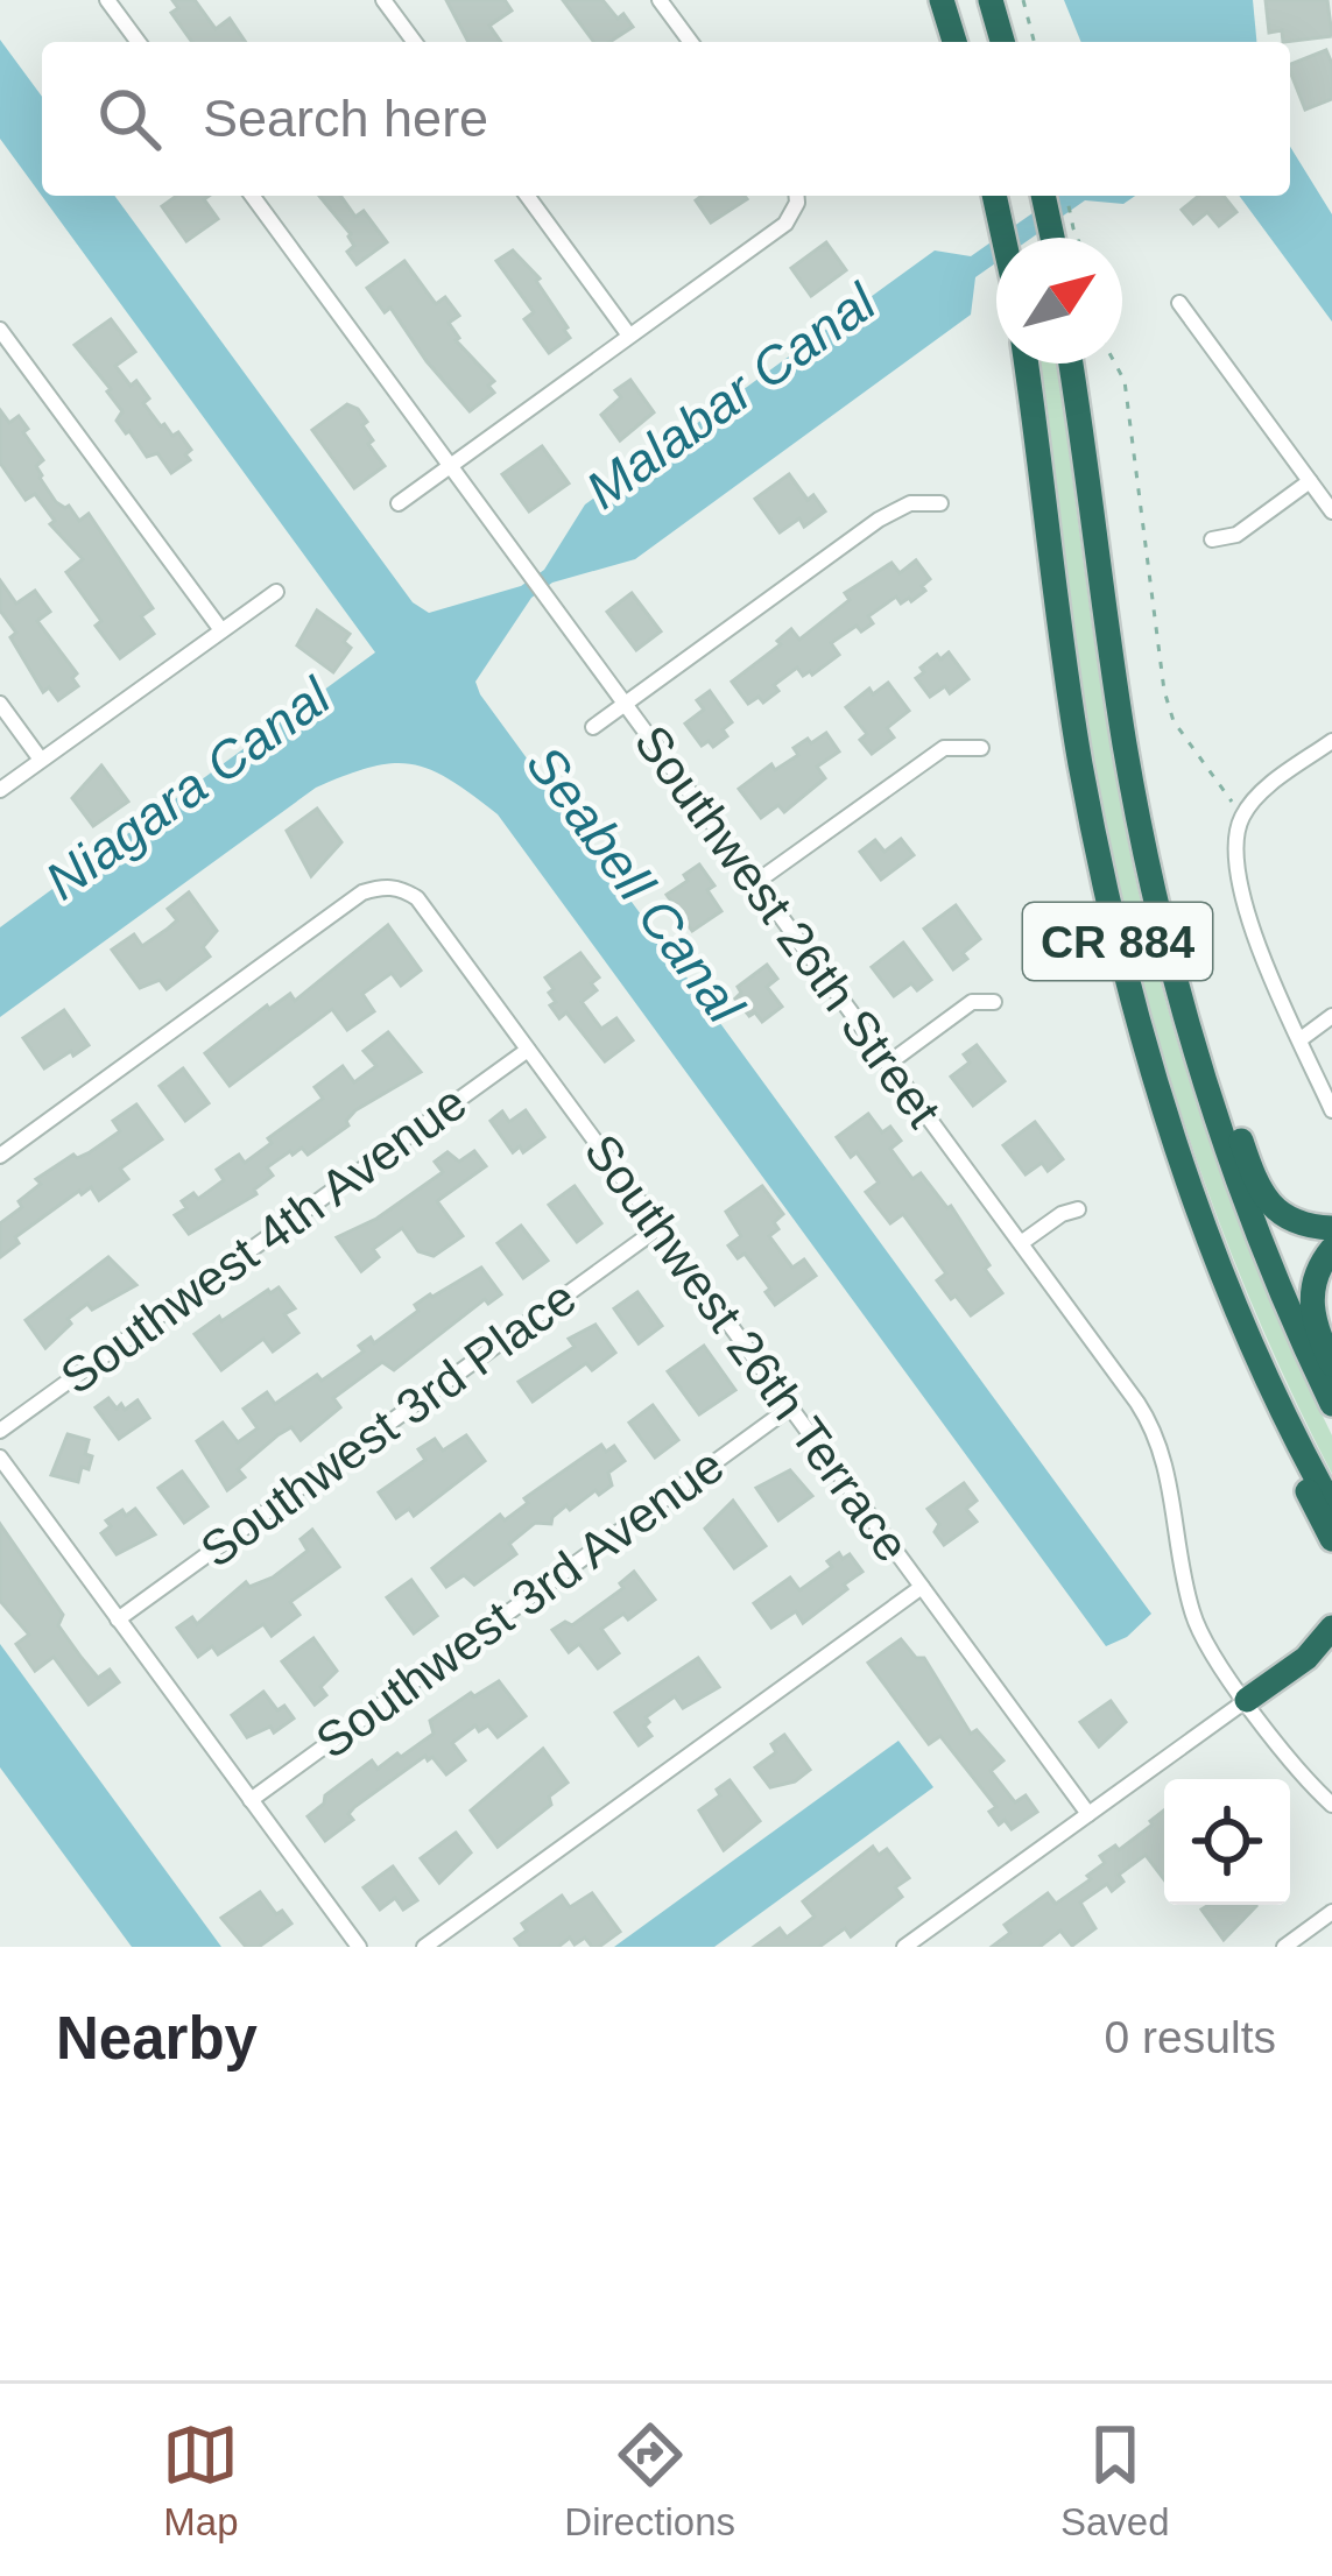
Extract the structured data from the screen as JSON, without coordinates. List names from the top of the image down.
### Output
{
  "streets": {
    "highway": ["CR 884"],
    "street": [
      "Southwest 26th Street",
      "Southwest 4th Avenue",
      "Southwest 26th Terrace",
      "Southwest 3rd Place",
      "Southwest 3rd Avenue"
    ]
  },
  "crossings": [
    ["Southwest 4th Avenue", "Southwest 26th Terrace"],
    ["Southwest 26th Terrace", "Southwest 3rd Place"],
    ["Southwest 26th Terrace", "Southwest 3rd Avenue"]
  ],
  "water": ["Malabar Canal", "Niagara Canal", "Seabell Canal"],
  "north": "top right",
  "page": {
    "search": "Search here",
    "heading": ["Nearby", "0 results"],
    "nav": ["Map", "Directions", "Saved"]
  }
}
